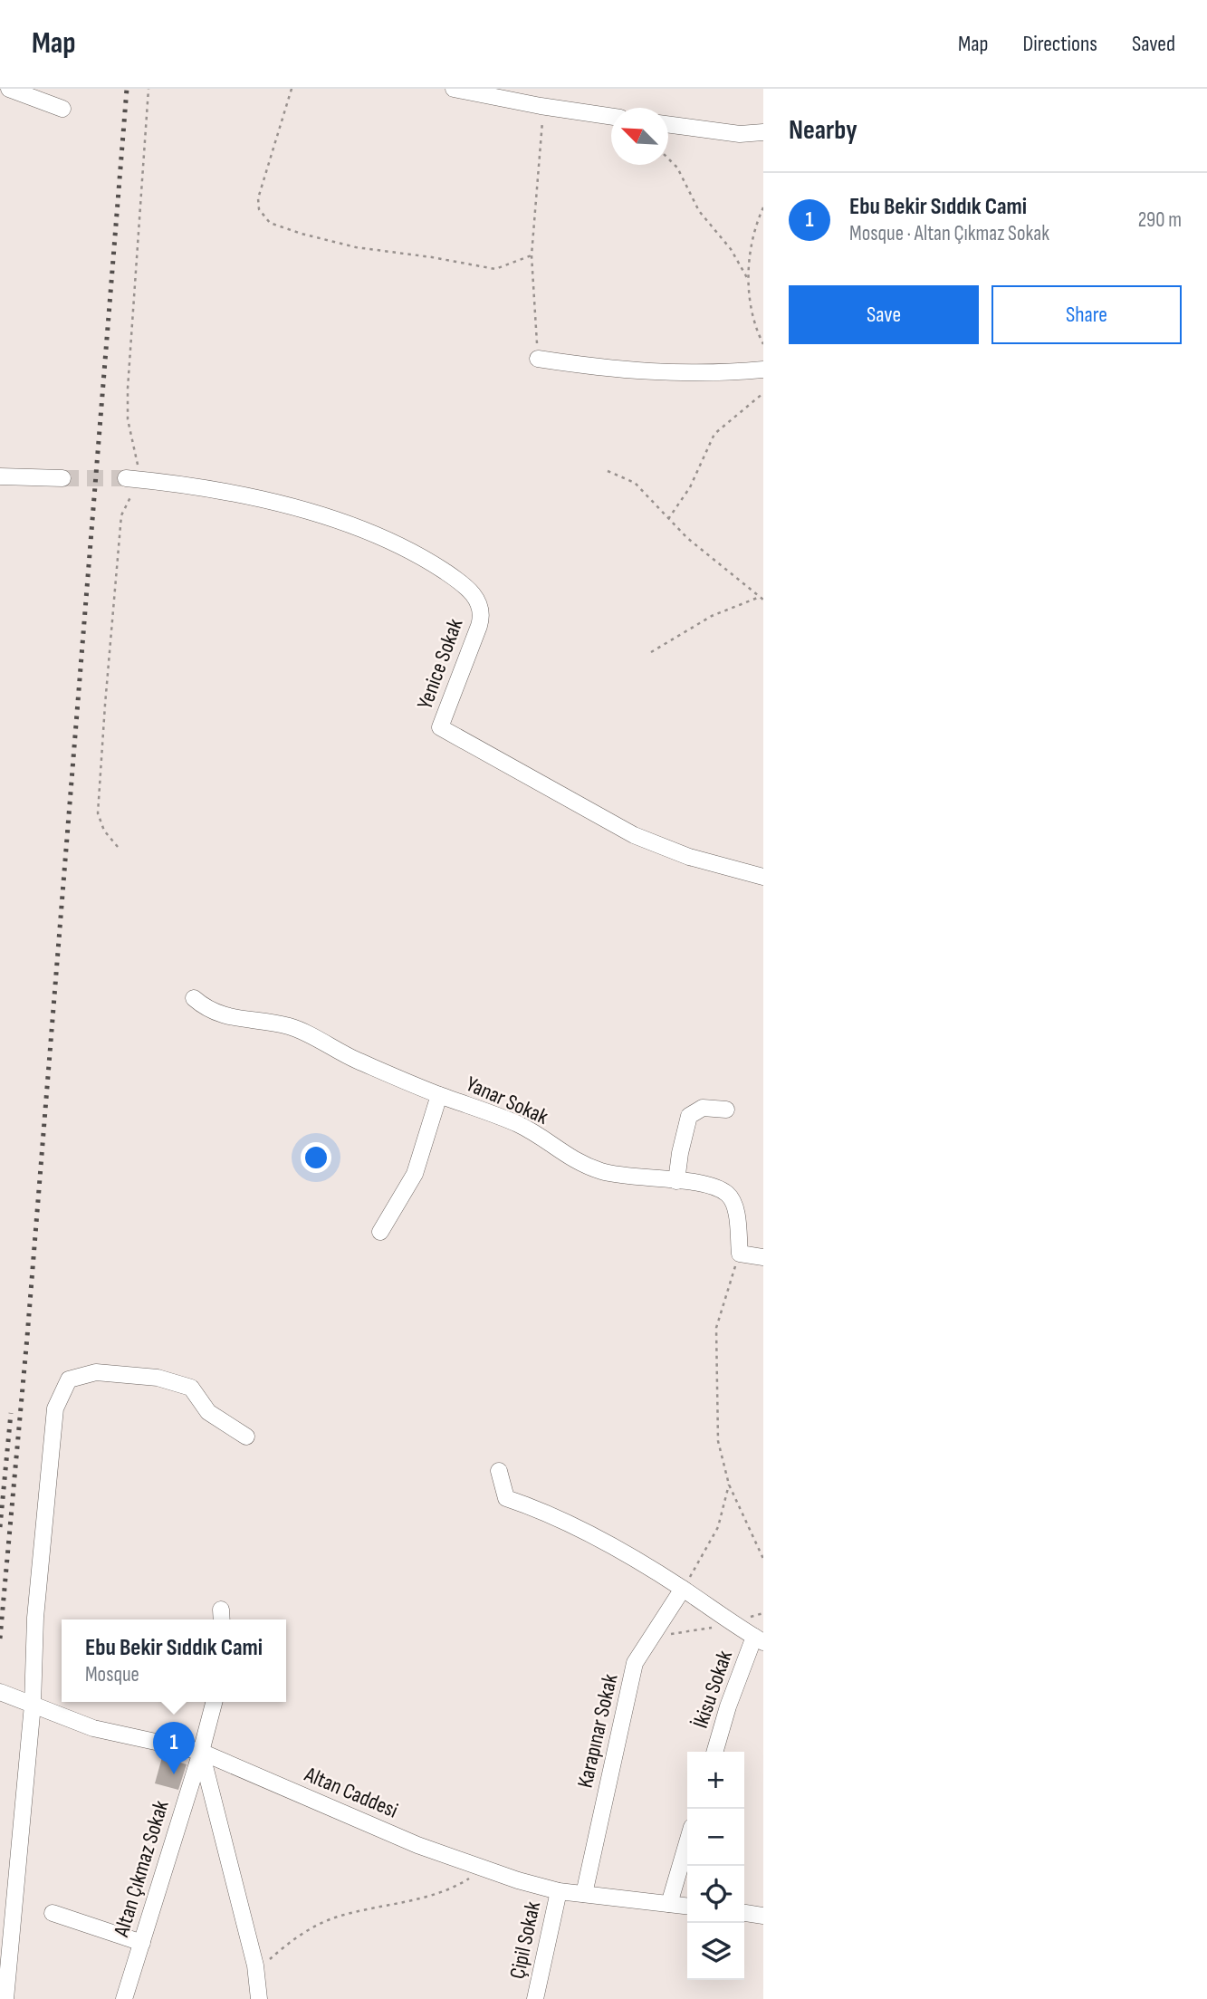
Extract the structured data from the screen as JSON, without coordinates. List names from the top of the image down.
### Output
{
  "streets": {
    "street": [
      "Yenice Sokak",
      "Yanar Sokak",
      "İkisu Sokak",
      "Karapınar Sokak",
      "Altan Caddesi",
      "Altan Çıkmaz Sokak",
      "Çipil Sokak"
    ]
  },
  "crossings": [
    ["Karapınar Sokak", "Altan Caddesi"],
    ["Altan Caddesi", "Altan Çıkmaz Sokak"],
    ["Altan Caddesi", "Çipil Sokak"]
  ],
  "north": "top left",
  "page": {
    "header": "Map",
    "nav": ["Map", "Directions", "Saved"],
    "heading": "Nearby",
    "list": [
      {
        "mark": "1",
        "name": "Ebu Bekir Sıddık Cami",
        "note": "Mosque · Altan Çıkmaz Sokak",
        "value": "290 m"
      }
    ],
    "buttons": ["Save", "Share"],
    "popup": ["Ebu Bekir Sıddık Cami", "Mosque"],
    "pins": "1",
    "map_buttons": ["+", "−"]
  }
}
